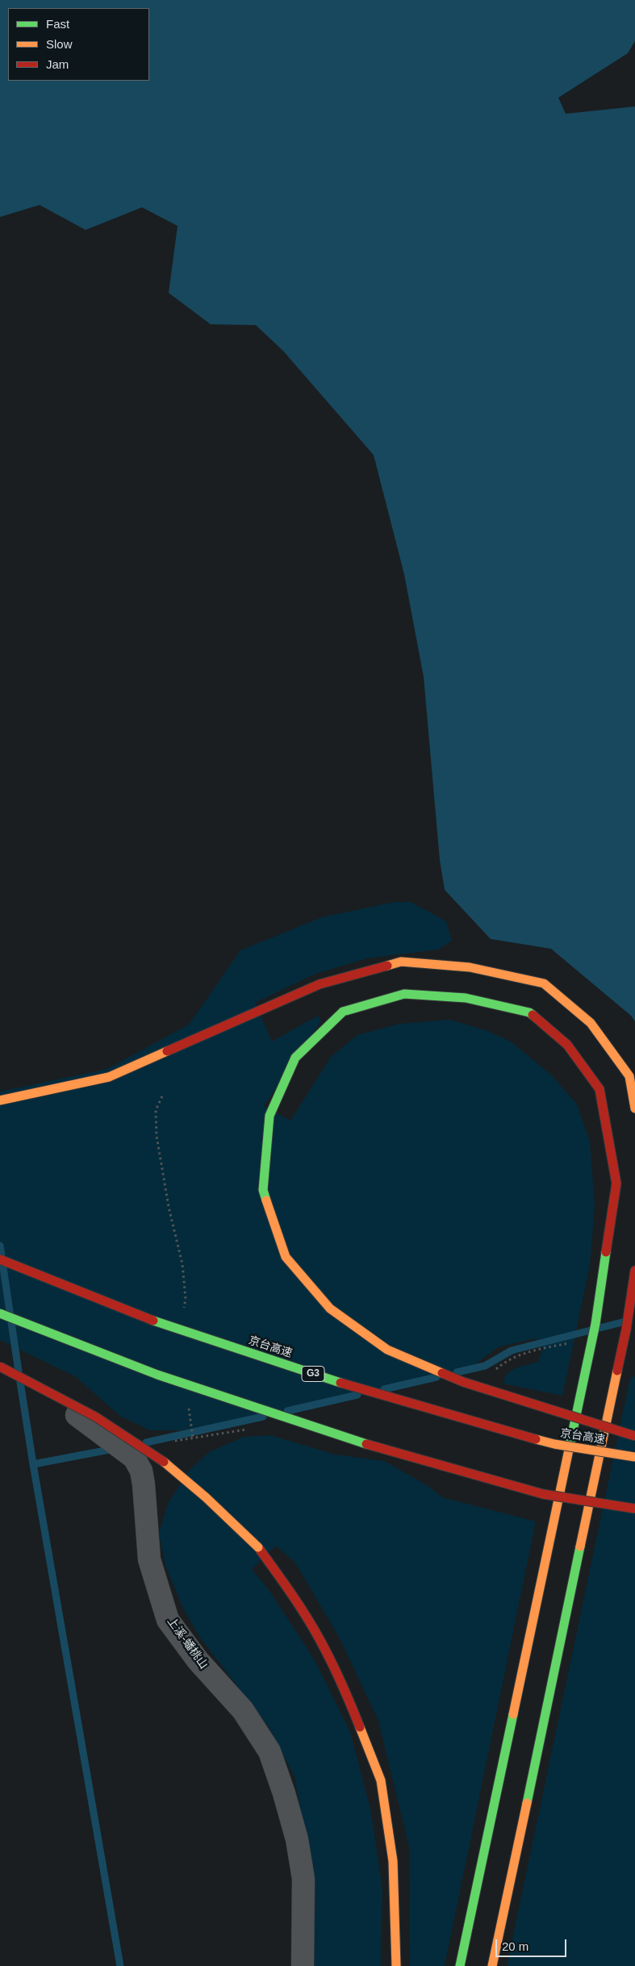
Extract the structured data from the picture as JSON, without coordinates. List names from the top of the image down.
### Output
{
  "streets": {
    "highway": ["京台高速", "G3"],
    "street": ["上溪-蟠桃山"]
  },
  "legend": ["Fast", "Slow", "Jam"],
  "scale_bar": "20 m"
}
